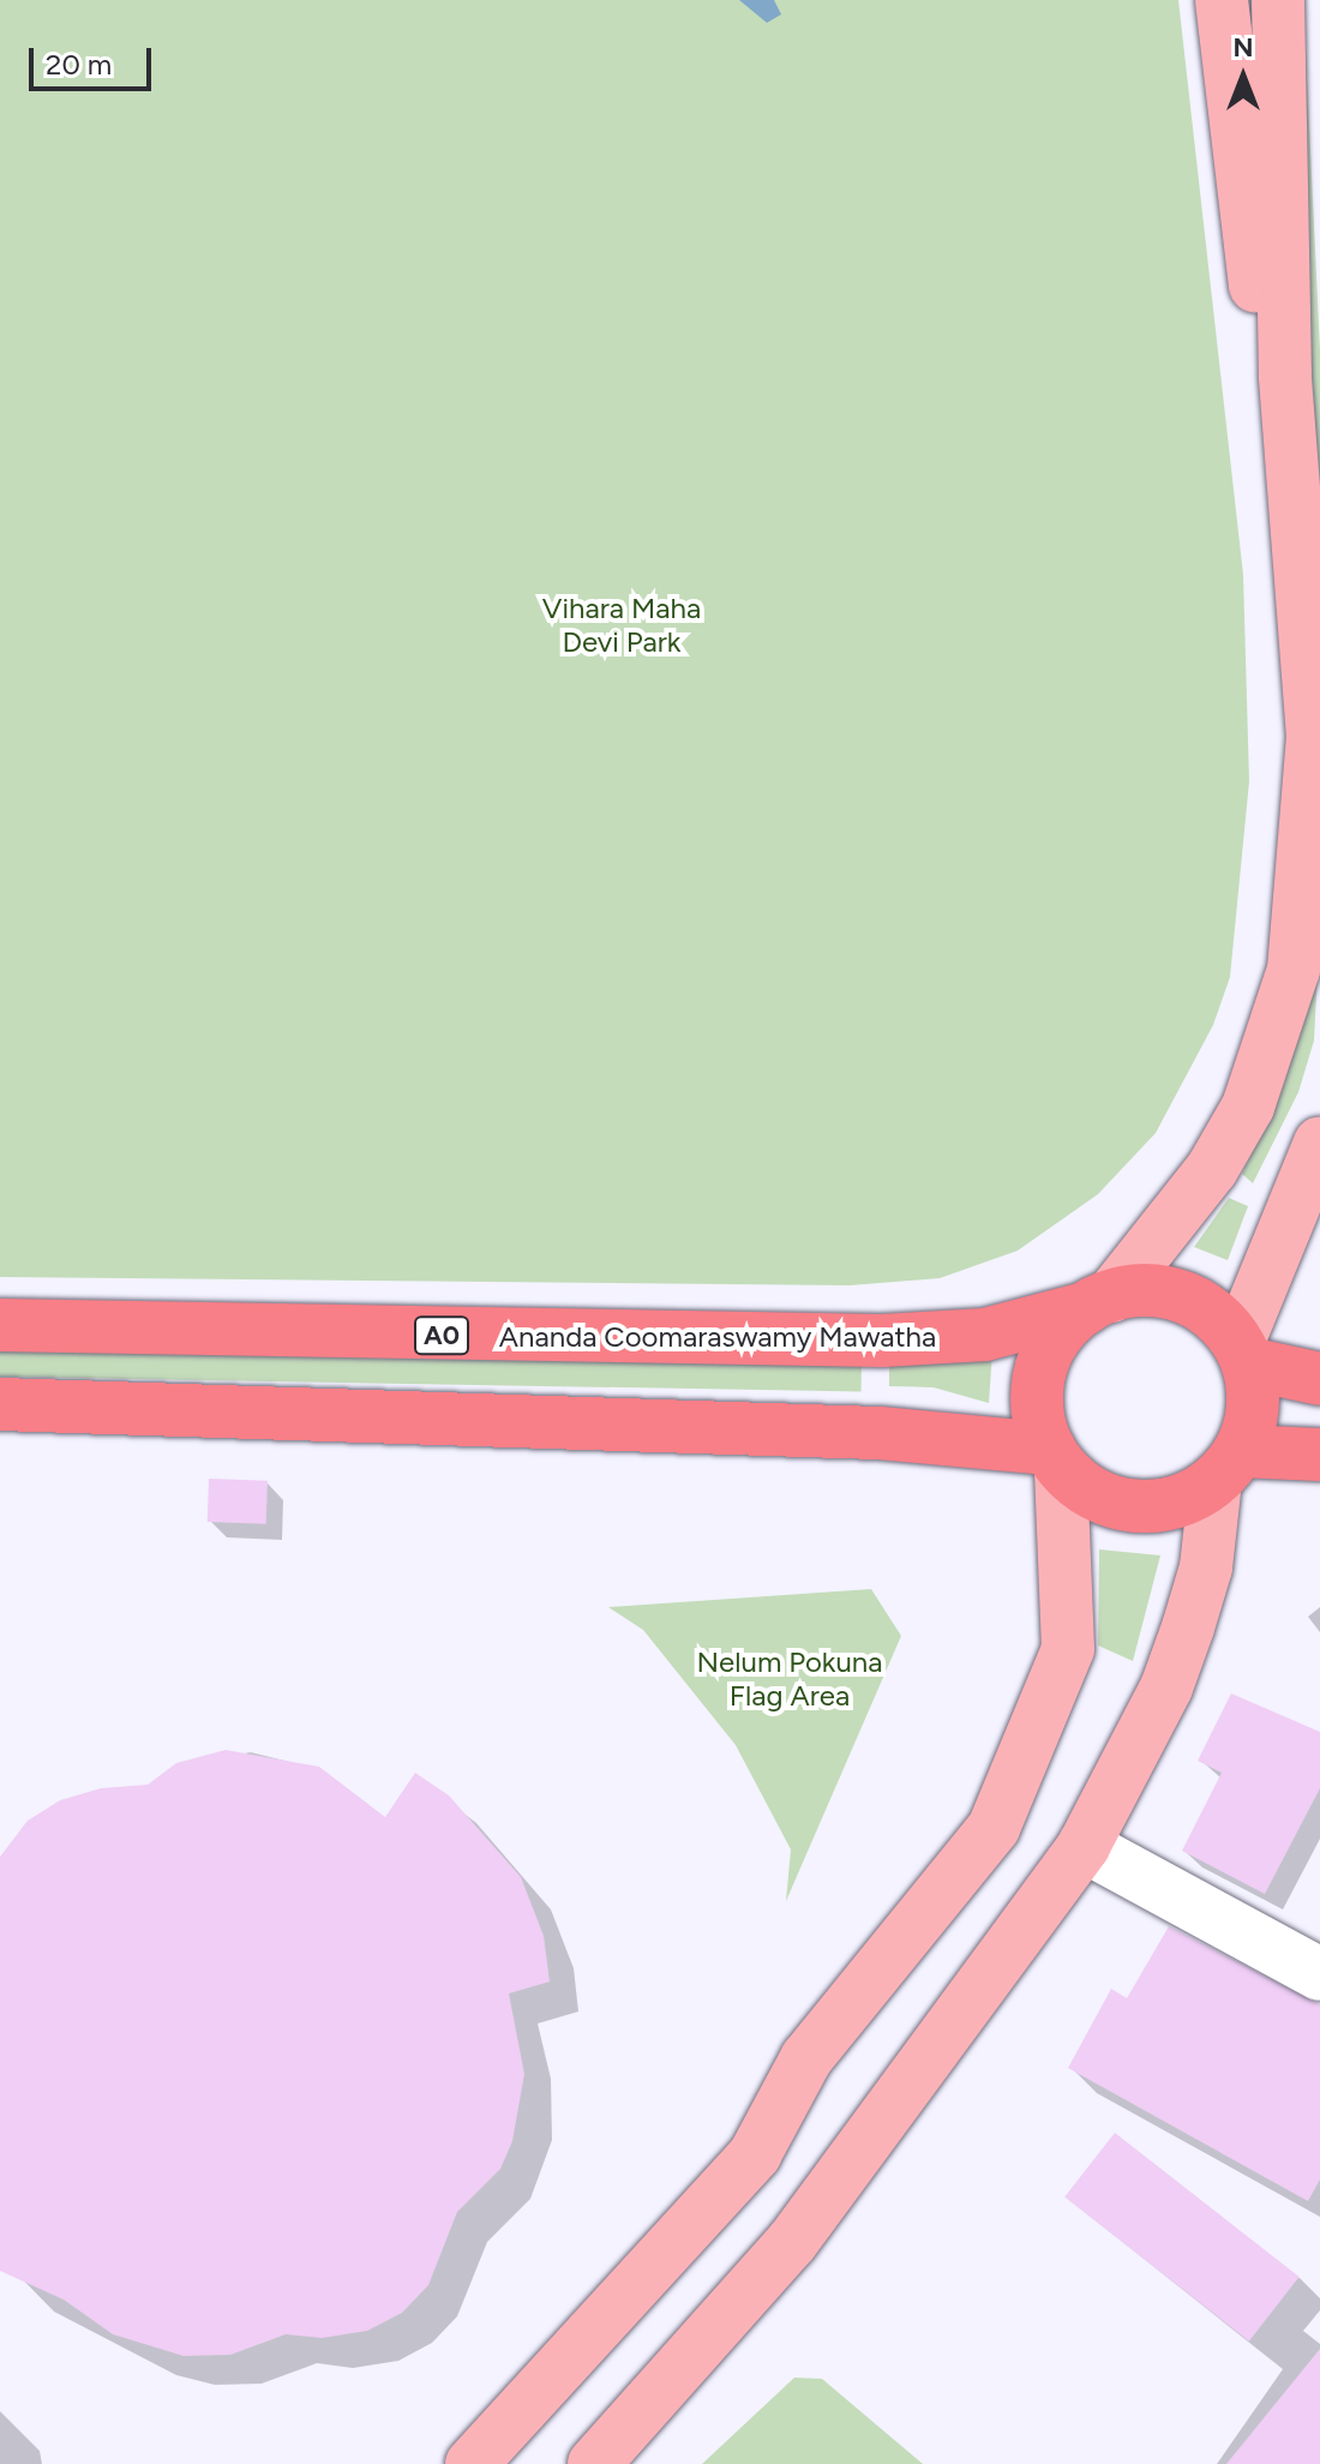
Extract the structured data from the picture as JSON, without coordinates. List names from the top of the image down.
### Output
{
  "streets": {
    "highway": ["A0", "Ananda Coomaraswamy Mawatha"]
  },
  "crossings": [
    ["A0", "Ananda Coomaraswamy Mawatha"]
  ],
  "parks": ["Vihara Maha Devi Park", "Nelum Pokuna Flag Area"],
  "scale_bar": "20 m",
  "north": "top"
}
